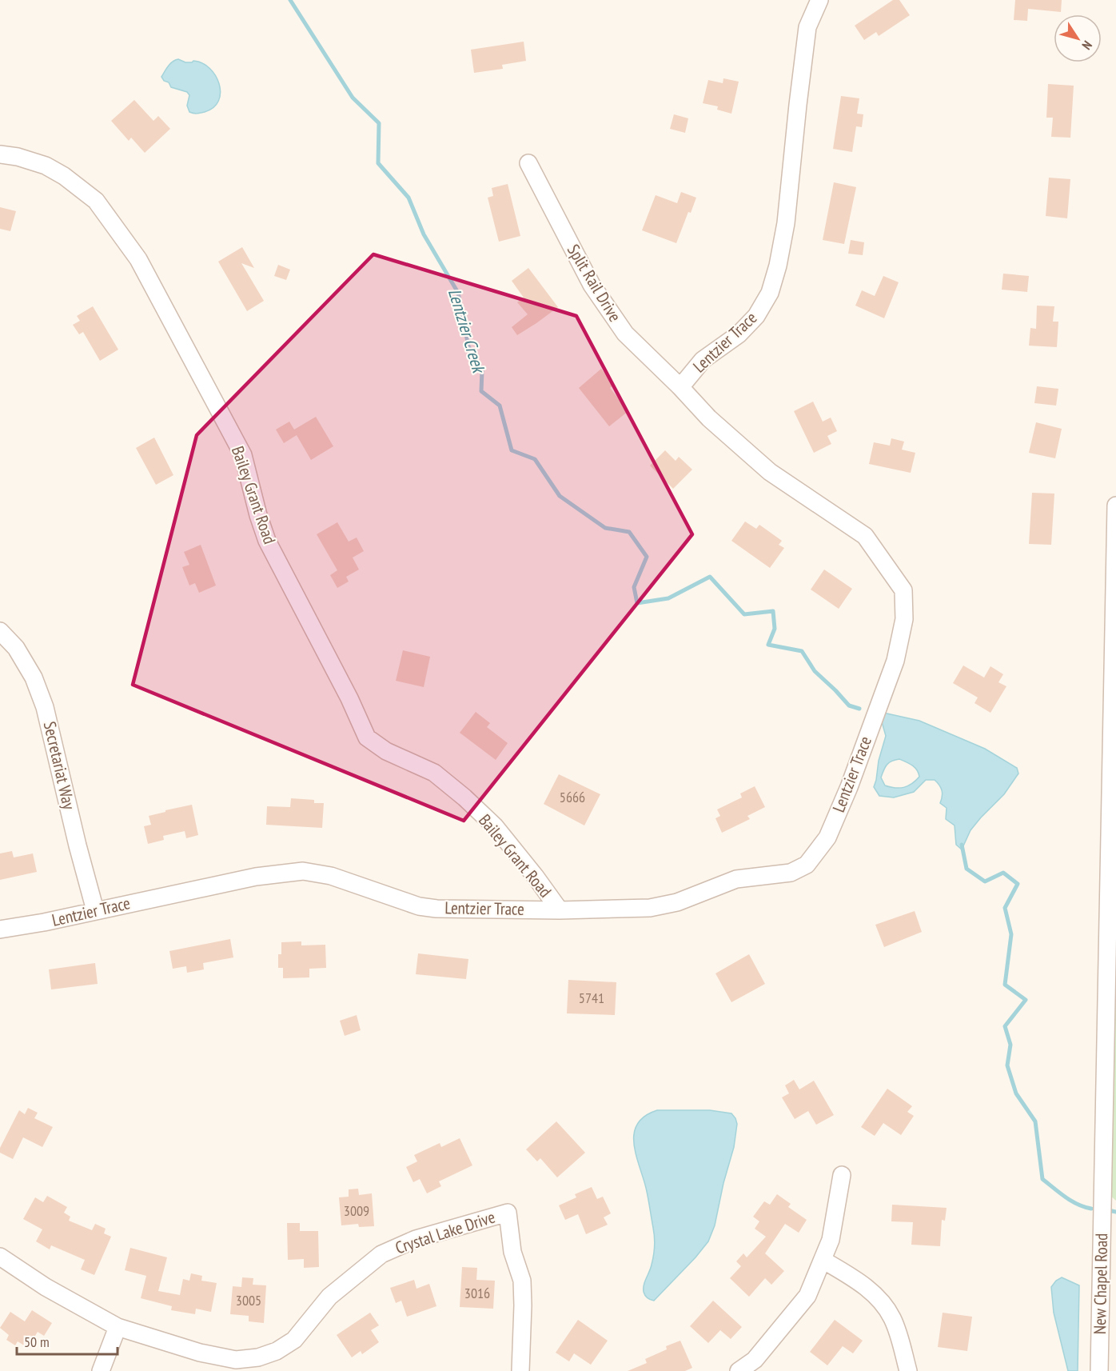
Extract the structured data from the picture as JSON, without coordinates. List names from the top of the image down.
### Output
{
  "streets": {
    "street": [
      "Split Rail Drive",
      "Lentzier Trace",
      "Bailey Grant Road",
      "Secretariat Way",
      "Crystal Lake Drive",
      "New Chapel Road"
    ]
  },
  "crossings": [
    ["Split Rail Drive", "Lentzier Trace"],
    ["Lentzier Trace", "Bailey Grant Road"],
    ["Lentzier Trace", "Secretariat Way"]
  ],
  "water": ["Lentzier Creek"],
  "house_numbers": [
    "5666",
    "5741",
    "3009",
    "3016",
    "3005"
  ],
  "scale_bar": "50 m",
  "north": "bottom right"
}
